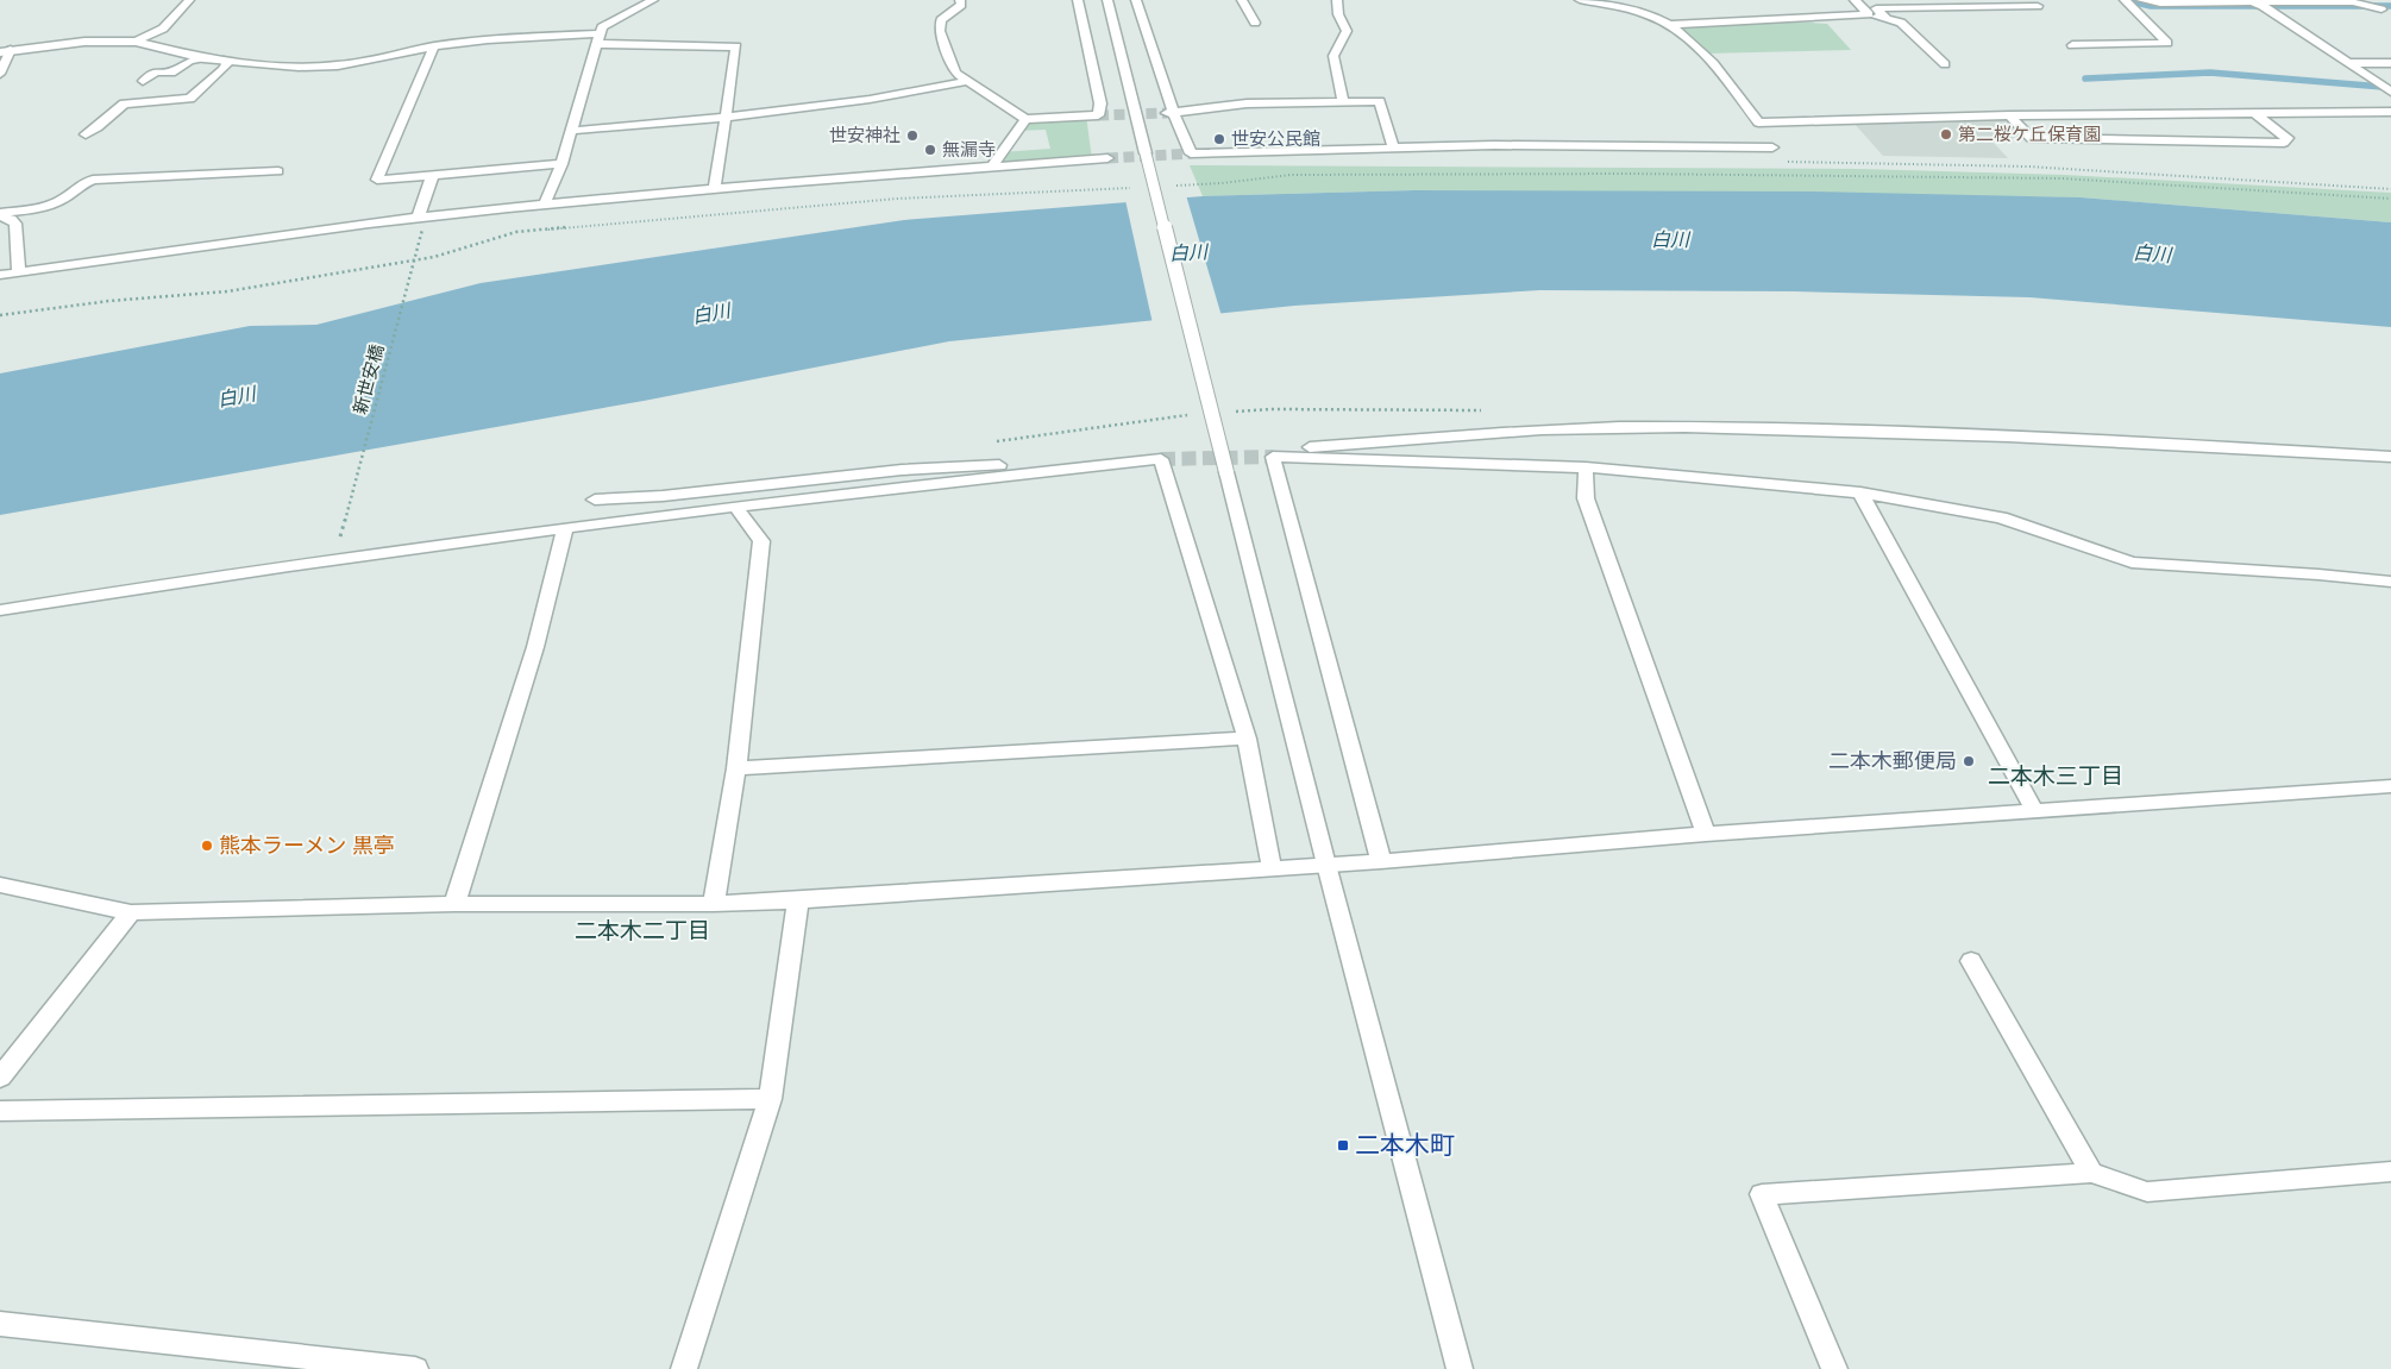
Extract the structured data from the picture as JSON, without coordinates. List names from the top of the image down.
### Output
{
  "streets": {
    "path": ["新世安橋"]
  },
  "districts": ["二本木三丁目", "二本木二丁目"],
  "water": ["白川"],
  "places": {
    "other": [
      "第二桜ケ丘保育園",
      "世安神社",
      "世安公民館",
      "無漏寺",
      "二本木郵便局",
      "熊本ラーメン 黒亭"
    ],
    "transit": ["二本木町"]
  }
}
